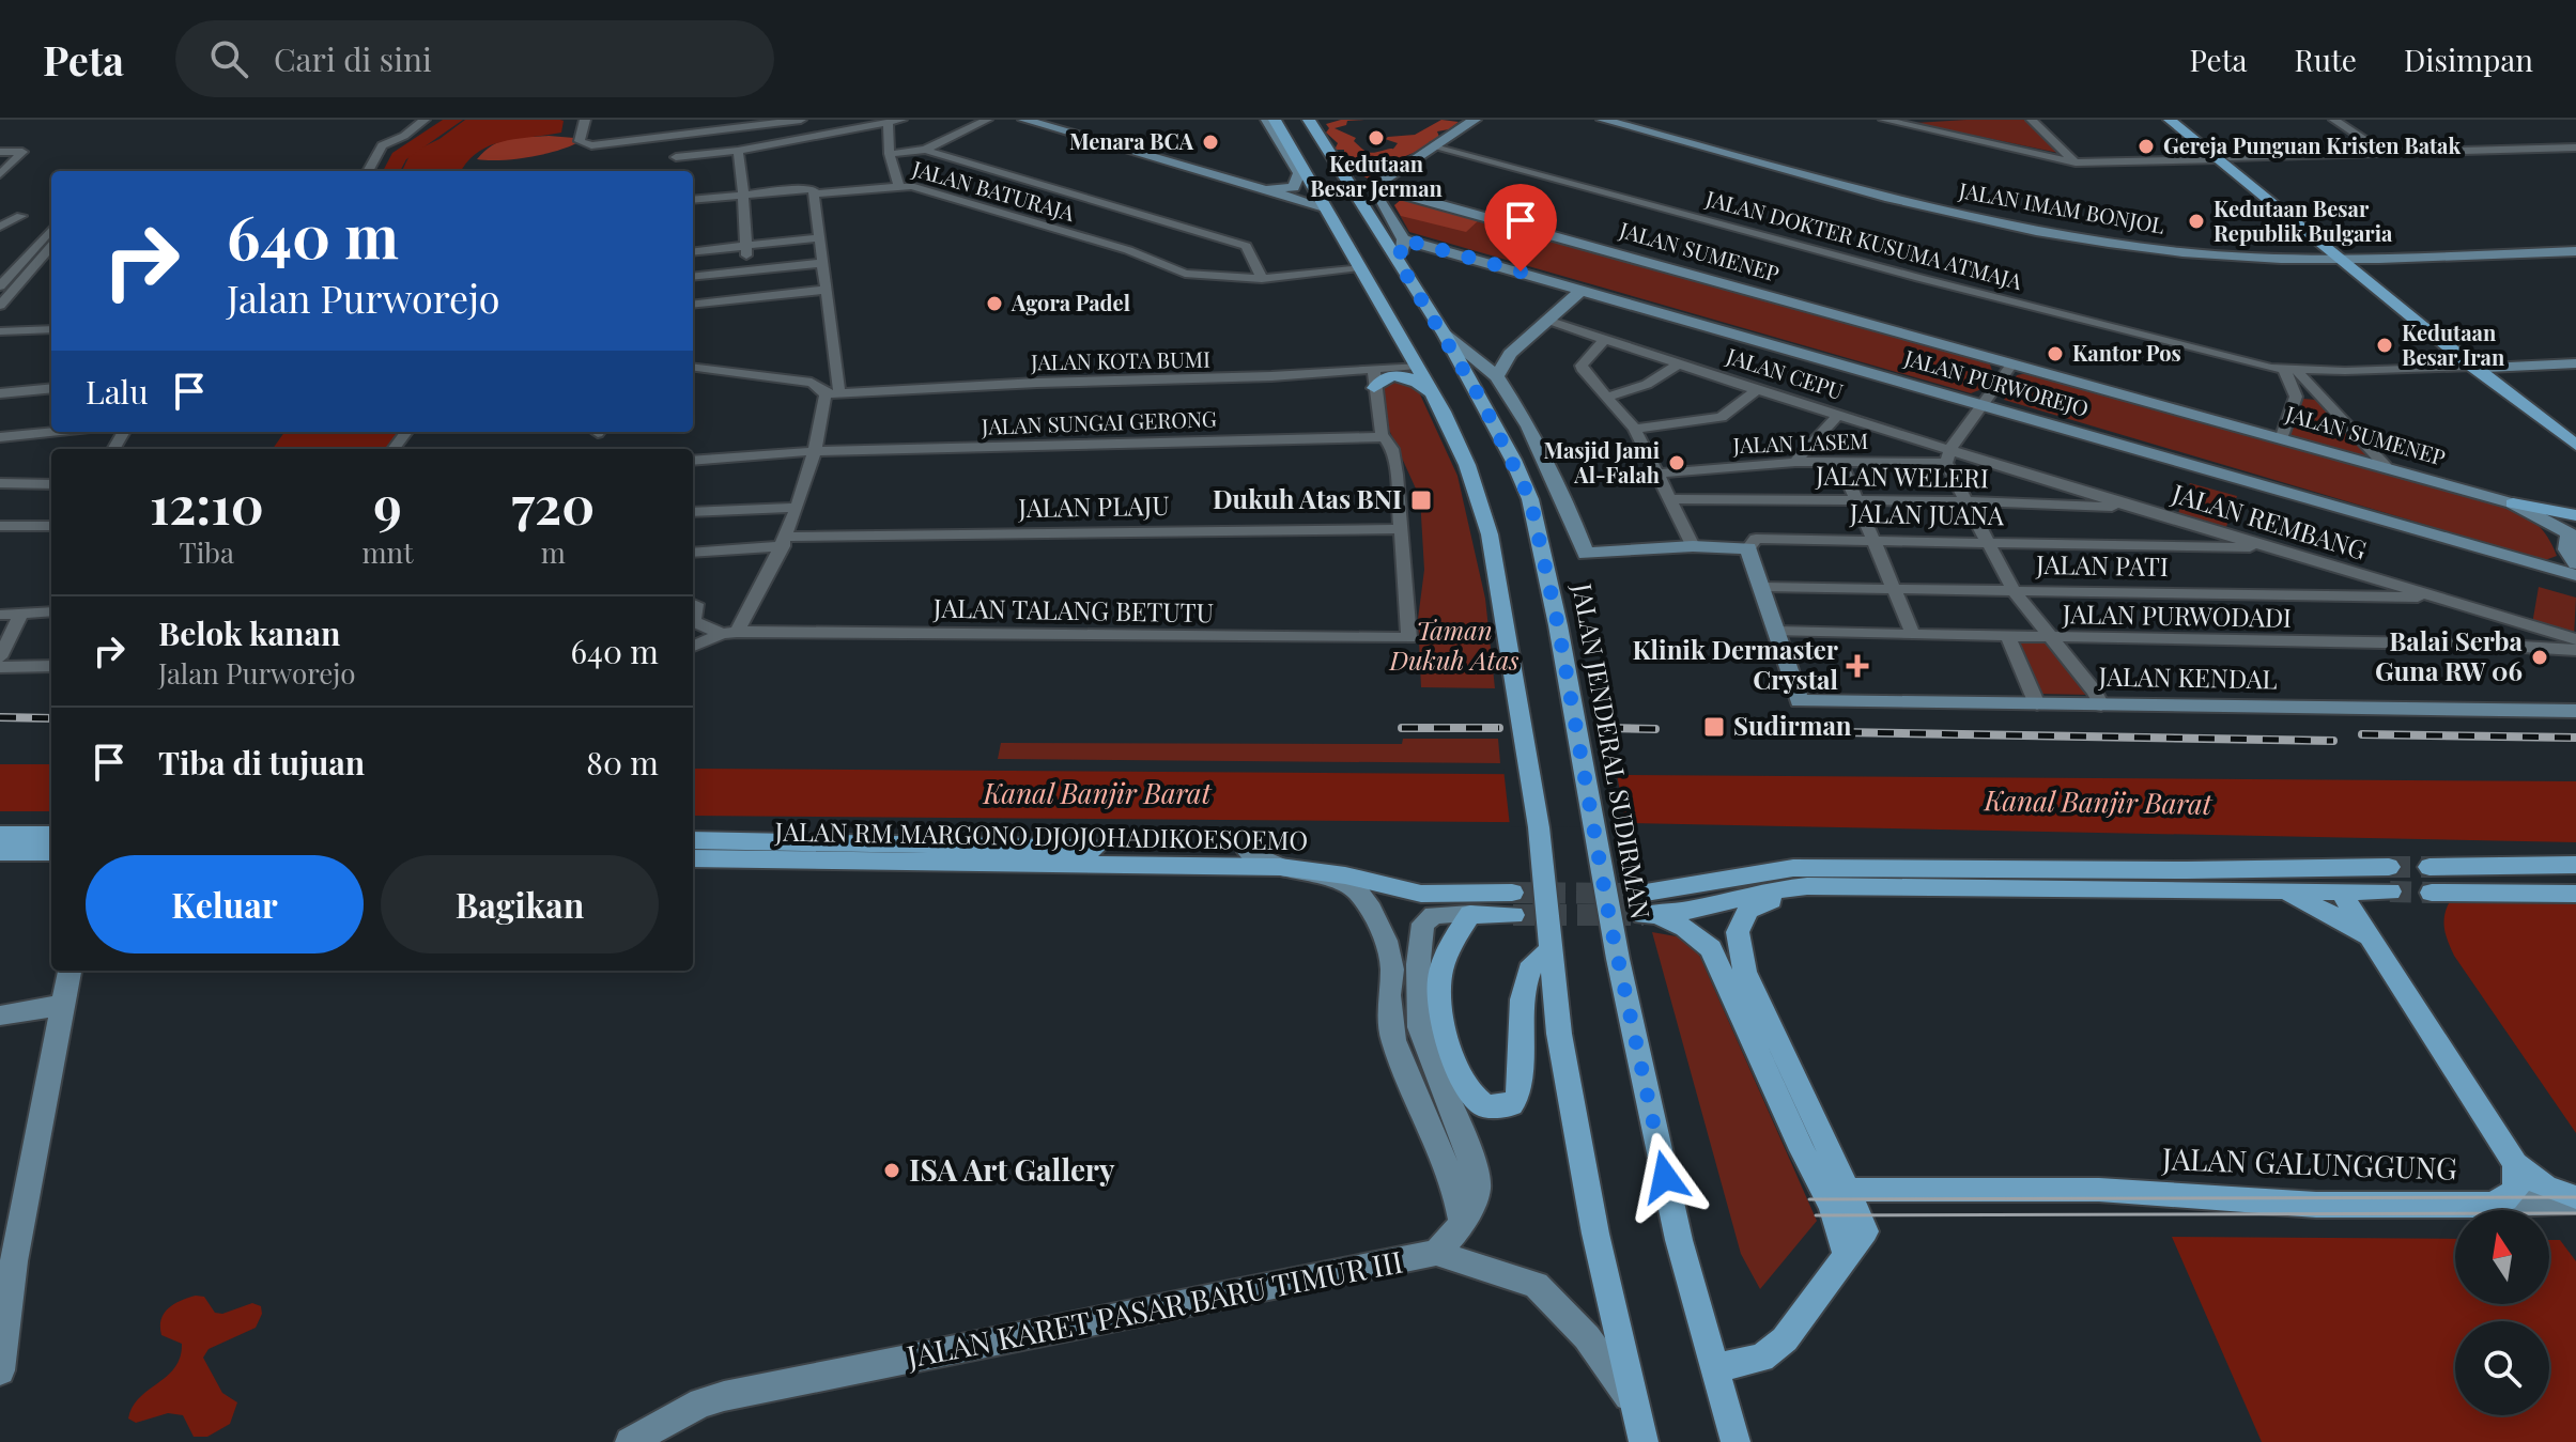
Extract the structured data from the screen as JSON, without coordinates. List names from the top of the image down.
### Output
{
  "streets": {
    "main road": ["JALAN JENDERAL SUDIRMAN", "JALAN RM MARGONO DJOJOHADIKOESOEMO", "JALAN GALUNGGUNG"],
    "street": [
      "JALAN BATURAJA",
      "JALAN IMAM BONJOL",
      "JALAN DOKTER KUSUMA ATMAJA",
      "JALAN SUMENEP",
      "JALAN KOTA BUMI",
      "JALAN CEPU",
      "JALAN PURWOREJO",
      "JALAN SUNGAI GERONG",
      "JALAN LASEM",
      "JALAN WELERI",
      "JALAN PLAJU",
      "JALAN JUANA",
      "JALAN REMBANG",
      "JALAN PATI",
      "JALAN TALANG BETUTU",
      "JALAN PURWODADI",
      "JALAN KENDAL",
      "JALAN KARET PASAR BARU TIMUR III"
    ]
  },
  "crossings": [
    ["JALAN SUMENEP", "JALAN PURWOREJO"],
    ["JALAN CEPU", "JALAN LASEM"],
    ["JALAN CEPU", "JALAN REMBANG"],
    ["JALAN LASEM", "JALAN REMBANG"],
    ["JALAN WELERI", "JALAN REMBANG"],
    ["JALAN PLAJU", "JALAN TALANG BETUTU"],
    ["JALAN JUANA", "JALAN REMBANG"],
    ["JALAN REMBANG", "JALAN PATI"],
    ["JALAN PURWODADI", "JALAN KENDAL"]
  ],
  "water": ["Kanal Banjir Barat"],
  "parks": ["Taman Dukuh Atas"],
  "places": {
    "other": [
      "Kedutaan Besar Jerman",
      "Menara BCA",
      "Gereja Punguan Kristen Batak",
      "Kedutaan Besar Republik Bulgaria",
      "Agora Padel",
      "Kedutaan Besar Iran",
      "Kantor Pos",
      "Masjid Jami Al-Falah",
      "Balai Serba Guna RW 06",
      "ISA Art Gallery"
    ],
    "transit": ["Dukuh Atas BNI", "Sudirman"],
    "health": ["Klinik Dermaster Crystal"]
  },
  "north": "top",
  "page": {
    "header": "Peta",
    "search": "Cari di sini",
    "nav": ["Peta", "Rute", "Disimpan"],
    "turn": ["640 m", "Jalan Purworejo"],
    "then": "Lalu",
    "eta": [
      "12:10",
      "Tiba",
      "9",
      "mnt",
      "720",
      "m"
    ],
    "list": [
      {
        "name": "Belok kanan",
        "note": "Jalan Purworejo",
        "value": "640 m"
      },
      {
        "name": "Tiba di tujuan",
        "value": "80 m"
      }
    ],
    "buttons": ["Keluar", "Bagikan"]
  }
}
